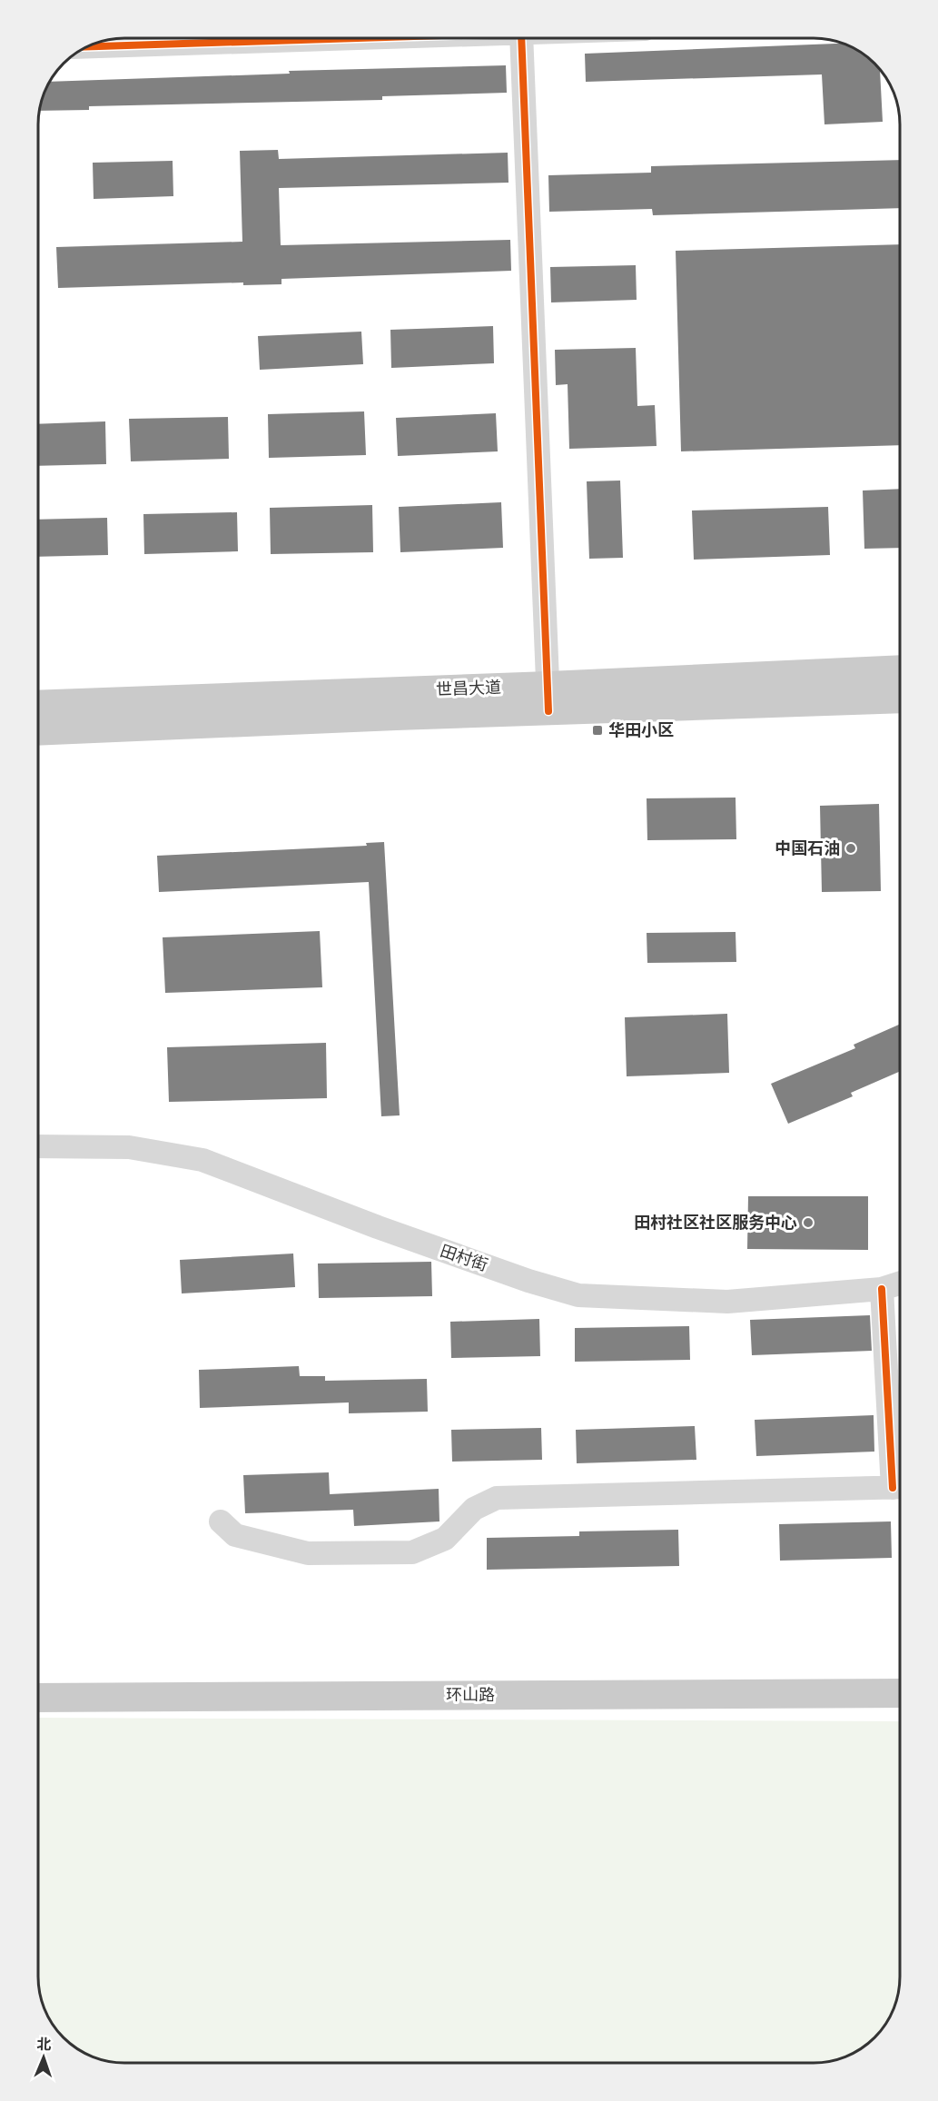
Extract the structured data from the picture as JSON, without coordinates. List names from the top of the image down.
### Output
{
  "streets": {
    "main road": ["世昌大道", "环山路"],
    "street": ["田村街"]
  },
  "places": {
    "transit": ["华田小区"],
    "other": ["中国石油", "田村社区社区服务中心"]
  },
  "north": "top"
}
